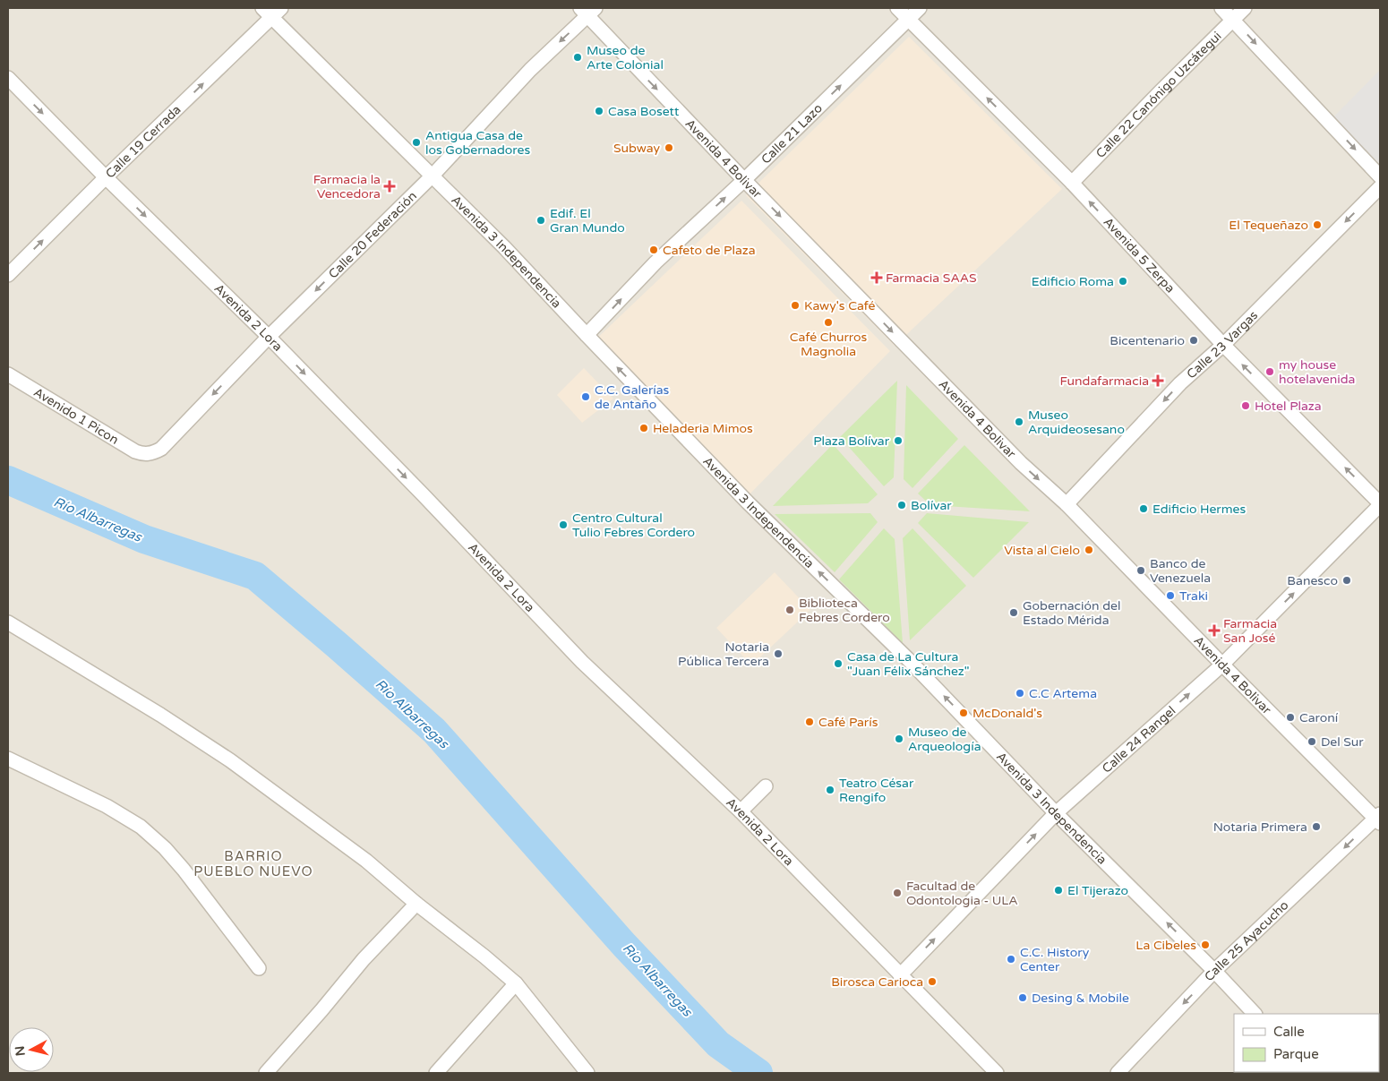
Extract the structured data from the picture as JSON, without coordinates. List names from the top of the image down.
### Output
{
  "streets": {
    "street": [
      "Calle 22 Canónigo Uzcátegui",
      "Calle 21 Lazo",
      "Calle 19 Cerrada",
      "Avenida 4 Bolivar",
      "Calle 20 Federación",
      "Avenida 3 Independencia",
      "Avenida 5 Zerpa",
      "Avenida 2 Lora",
      "Calle 23 Vargas",
      "Avenido 1 Picon",
      "Calle 24 Rangel",
      "Calle 25 Ayacucho"
    ]
  },
  "crossings": [
    ["Calle 22 Canónigo Uzcátegui", "Avenida 5 Zerpa"],
    ["Calle 21 Lazo", "Avenida 4 Bolivar"],
    ["Calle 21 Lazo", "Avenida 3 Independencia"],
    ["Calle 21 Lazo", "Avenida 5 Zerpa"],
    ["Calle 19 Cerrada", "Avenida 3 Independencia"],
    ["Calle 19 Cerrada", "Avenida 2 Lora"],
    ["Avenida 4 Bolivar", "Calle 20 Federación"],
    ["Avenida 4 Bolivar", "Calle 23 Vargas"],
    ["Avenida 4 Bolivar", "Calle 24 Rangel"],
    ["Avenida 4 Bolivar", "Calle 25 Ayacucho"],
    ["Calle 20 Federación", "Avenida 3 Independencia"],
    ["Calle 20 Federación", "Avenida 2 Lora"],
    ["Calle 20 Federación", "Avenido 1 Picon"],
    ["Avenida 3 Independencia", "Calle 24 Rangel"],
    ["Avenida 3 Independencia", "Calle 25 Ayacucho"],
    ["Avenida 5 Zerpa", "Calle 23 Vargas"],
    ["Avenida 5 Zerpa", "Calle 24 Rangel"],
    ["Avenida 2 Lora", "Calle 24 Rangel"]
  ],
  "one_way": [
    "Calle 21 Lazo",
    "Calle 19 Cerrada",
    "Avenida 4 Bolivar",
    "Calle 20 Federación",
    "Avenida 3 Independencia",
    "Avenida 5 Zerpa",
    "Avenida 2 Lora",
    "Calle 23 Vargas",
    "Calle 24 Rangel",
    "Calle 25 Ayacucho"
  ],
  "districts": ["BARRIO PUEBLO NUEVO"],
  "water": ["Río Albarregas"],
  "places": {
    "other": [
      "Museo de Arte Colonial",
      "Casa Bosett",
      "Antigua Casa de los Gobernadores",
      "Subway",
      "Edif. El Gran Mundo",
      "El Tequeñazo",
      "Cafeto de Plaza",
      "Edificio Roma",
      "Kawy's Café",
      "Café Churros Magnolia",
      "Bicentenario",
      "my house hotelavenida",
      "C.C. Galerías de Antaño",
      "Hotel Plaza",
      "Museo Arquideosesano",
      "Heladeria Mimos",
      "Plaza Bolívar",
      "Bolívar",
      "Edificio Hermes",
      "Centro Cultural Tulio Febres Cordero",
      "Vista al Cielo",
      "Banco de Venezuela",
      "Banesco",
      "Traki",
      "Biblioteca Febres Cordero",
      "Gobernación del Estado Mérida",
      "Notaria Pública Tercera",
      "Casa de La Cultura \"Juan Félix Sánchez\"",
      "C.C Artema",
      "McDonald's",
      "Caroní",
      "Café París",
      "Museo de Arqueología",
      "Del Sur",
      "Teatro César Rengifo",
      "Notaria Primera",
      "El Tijerazo",
      "Facultad de Odontologia - ULA",
      "La Cibeles",
      "C.C. History Center",
      "Birosca Carioca",
      "Desing & Mobile"
    ],
    "health": [
      "Farmacia la Vencedora",
      "Farmacia SAAS",
      "Fundafarmacia",
      "Farmacia San José"
    ]
  },
  "legend": ["Calle", "Parque"],
  "north": "left"
}
